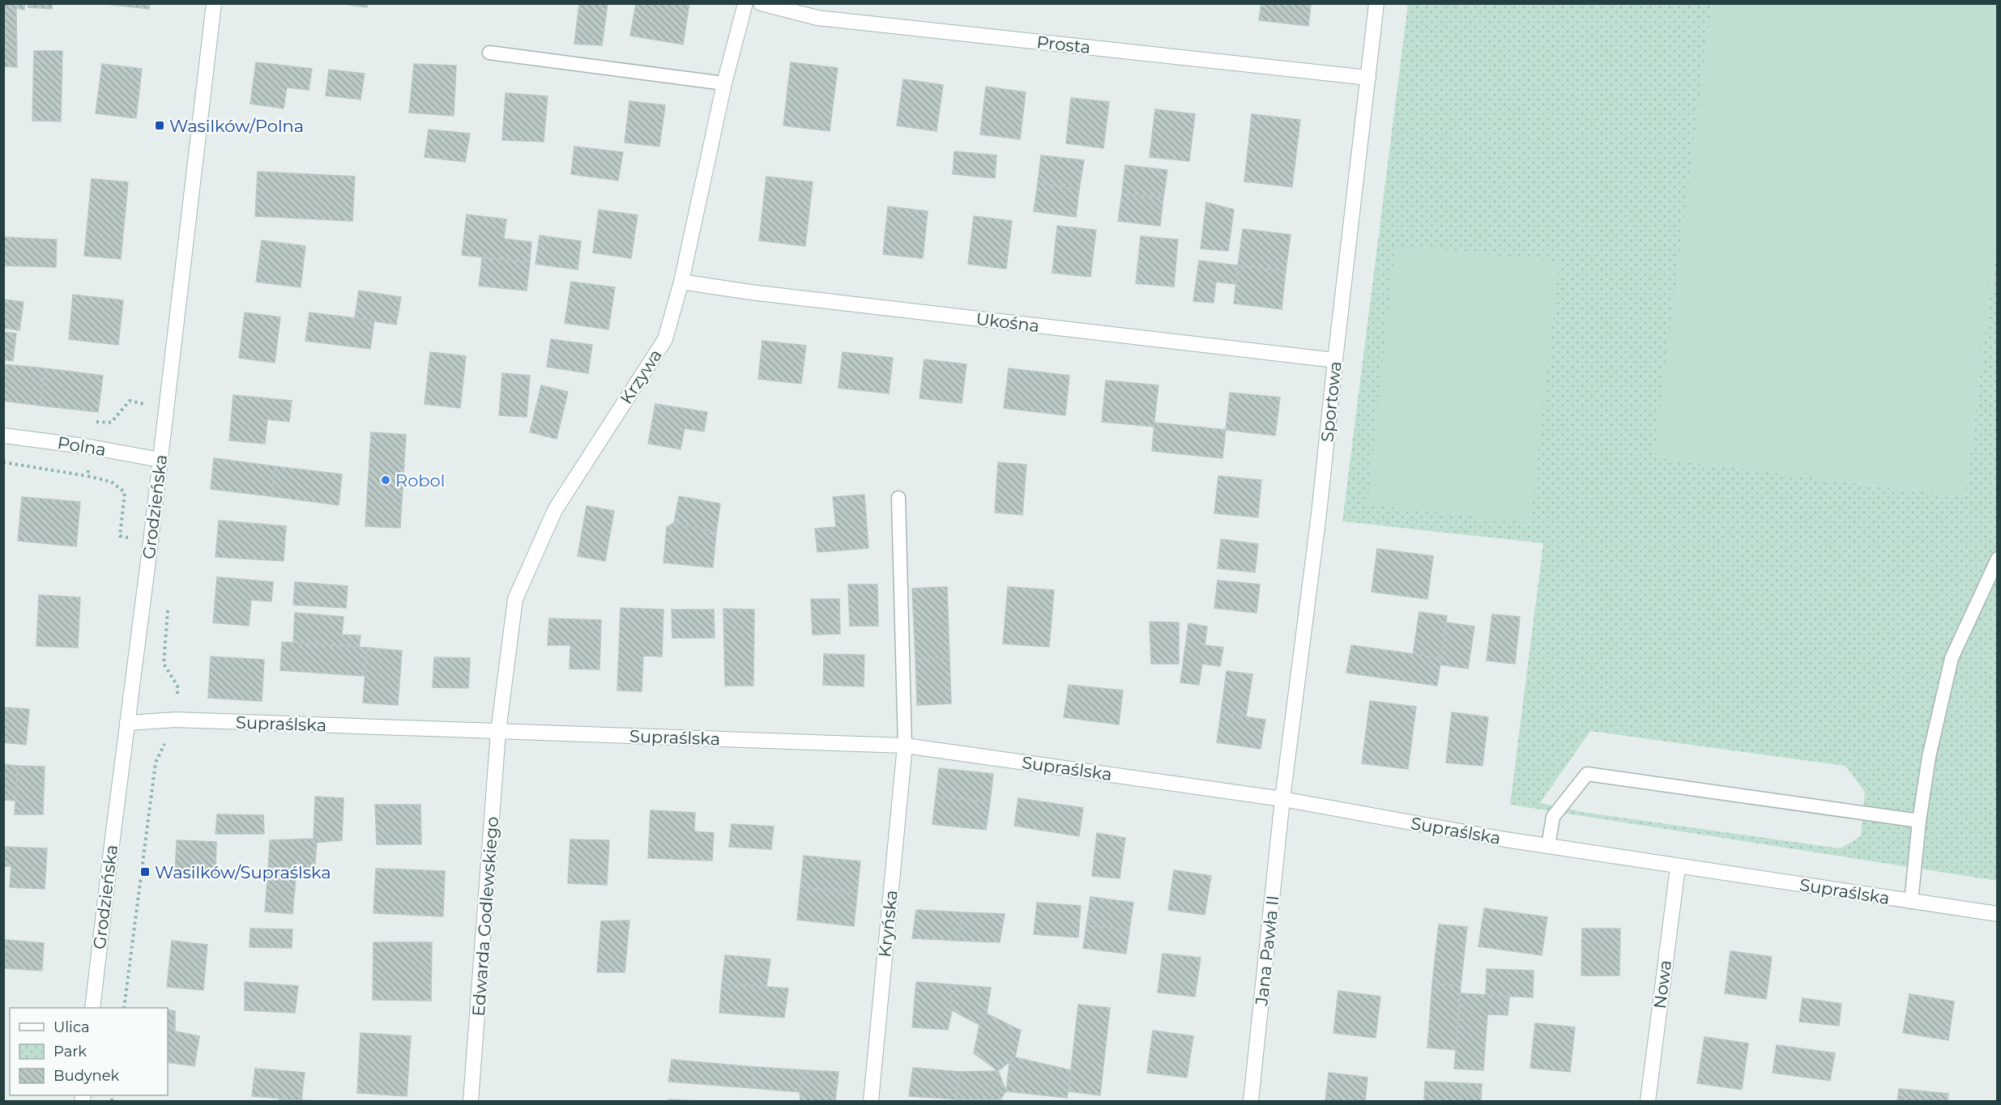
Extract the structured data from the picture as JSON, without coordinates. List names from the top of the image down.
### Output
{
  "streets": {
    "street": [
      "Prosta",
      "Ukośna",
      "Krzywa",
      "Sportowa",
      "Polna",
      "Grodzieńska",
      "Supraślska",
      "Edwarda Godlewskiego",
      "Kryńska",
      "Jana Pawła II",
      "Nowa"
    ]
  },
  "crossings": [
    ["Prosta", "Sportowa"],
    ["Ukośna", "Krzywa"],
    ["Ukośna", "Sportowa"],
    ["Krzywa", "Supraślska"],
    ["Krzywa", "Edwarda Godlewskiego"],
    ["Sportowa", "Supraślska"],
    ["Sportowa", "Jana Pawła II"],
    ["Polna", "Grodzieńska"],
    ["Grodzieńska", "Supraślska"],
    ["Supraślska", "Edwarda Godlewskiego"],
    ["Supraślska", "Kryńska"],
    ["Supraślska", "Jana Pawła II"],
    ["Supraślska", "Nowa"]
  ],
  "places": {
    "transit": ["Wasilków/Polna", "Wasilków/Supraślska"],
    "other": ["Robol"]
  },
  "legend": ["Ulica", "Park", "Budynek"]
}
